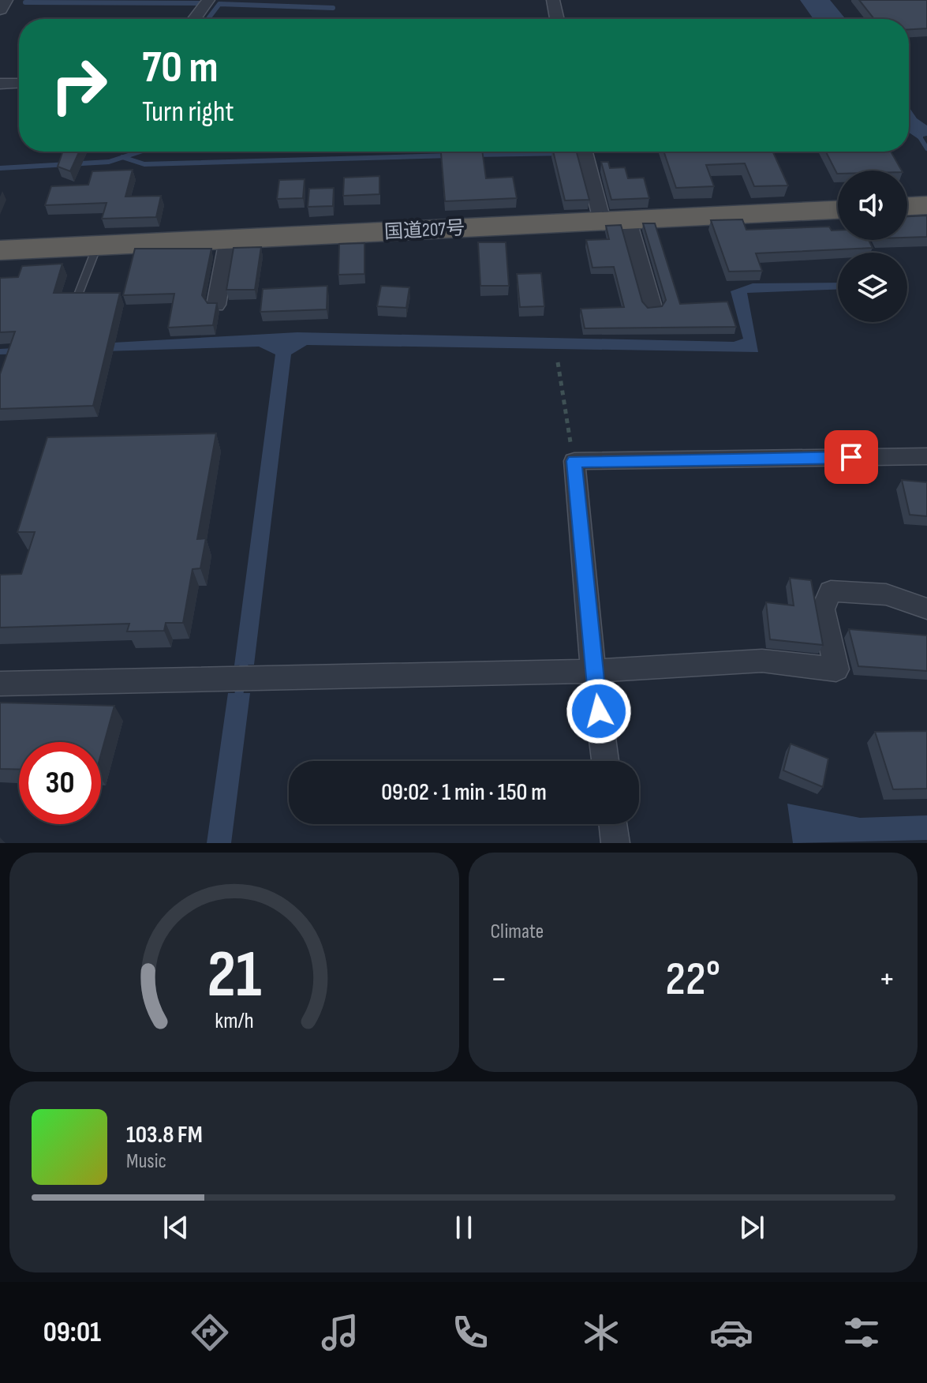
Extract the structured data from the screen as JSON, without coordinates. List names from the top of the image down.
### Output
{
  "streets": {
    "highway": ["国道207号"]
  },
  "page": {
    "turn": ["70 m", "Turn right"],
    "limit": "30",
    "trip": "09:02 · 1 min · 150 m",
    "tile": "Climate",
    "heat": ["−", "22°", "+"],
    "song": ["103.8 FM", "Music"],
    "tabs": "09:01",
    "gauge": ["21", "km/h"]
  }
}
